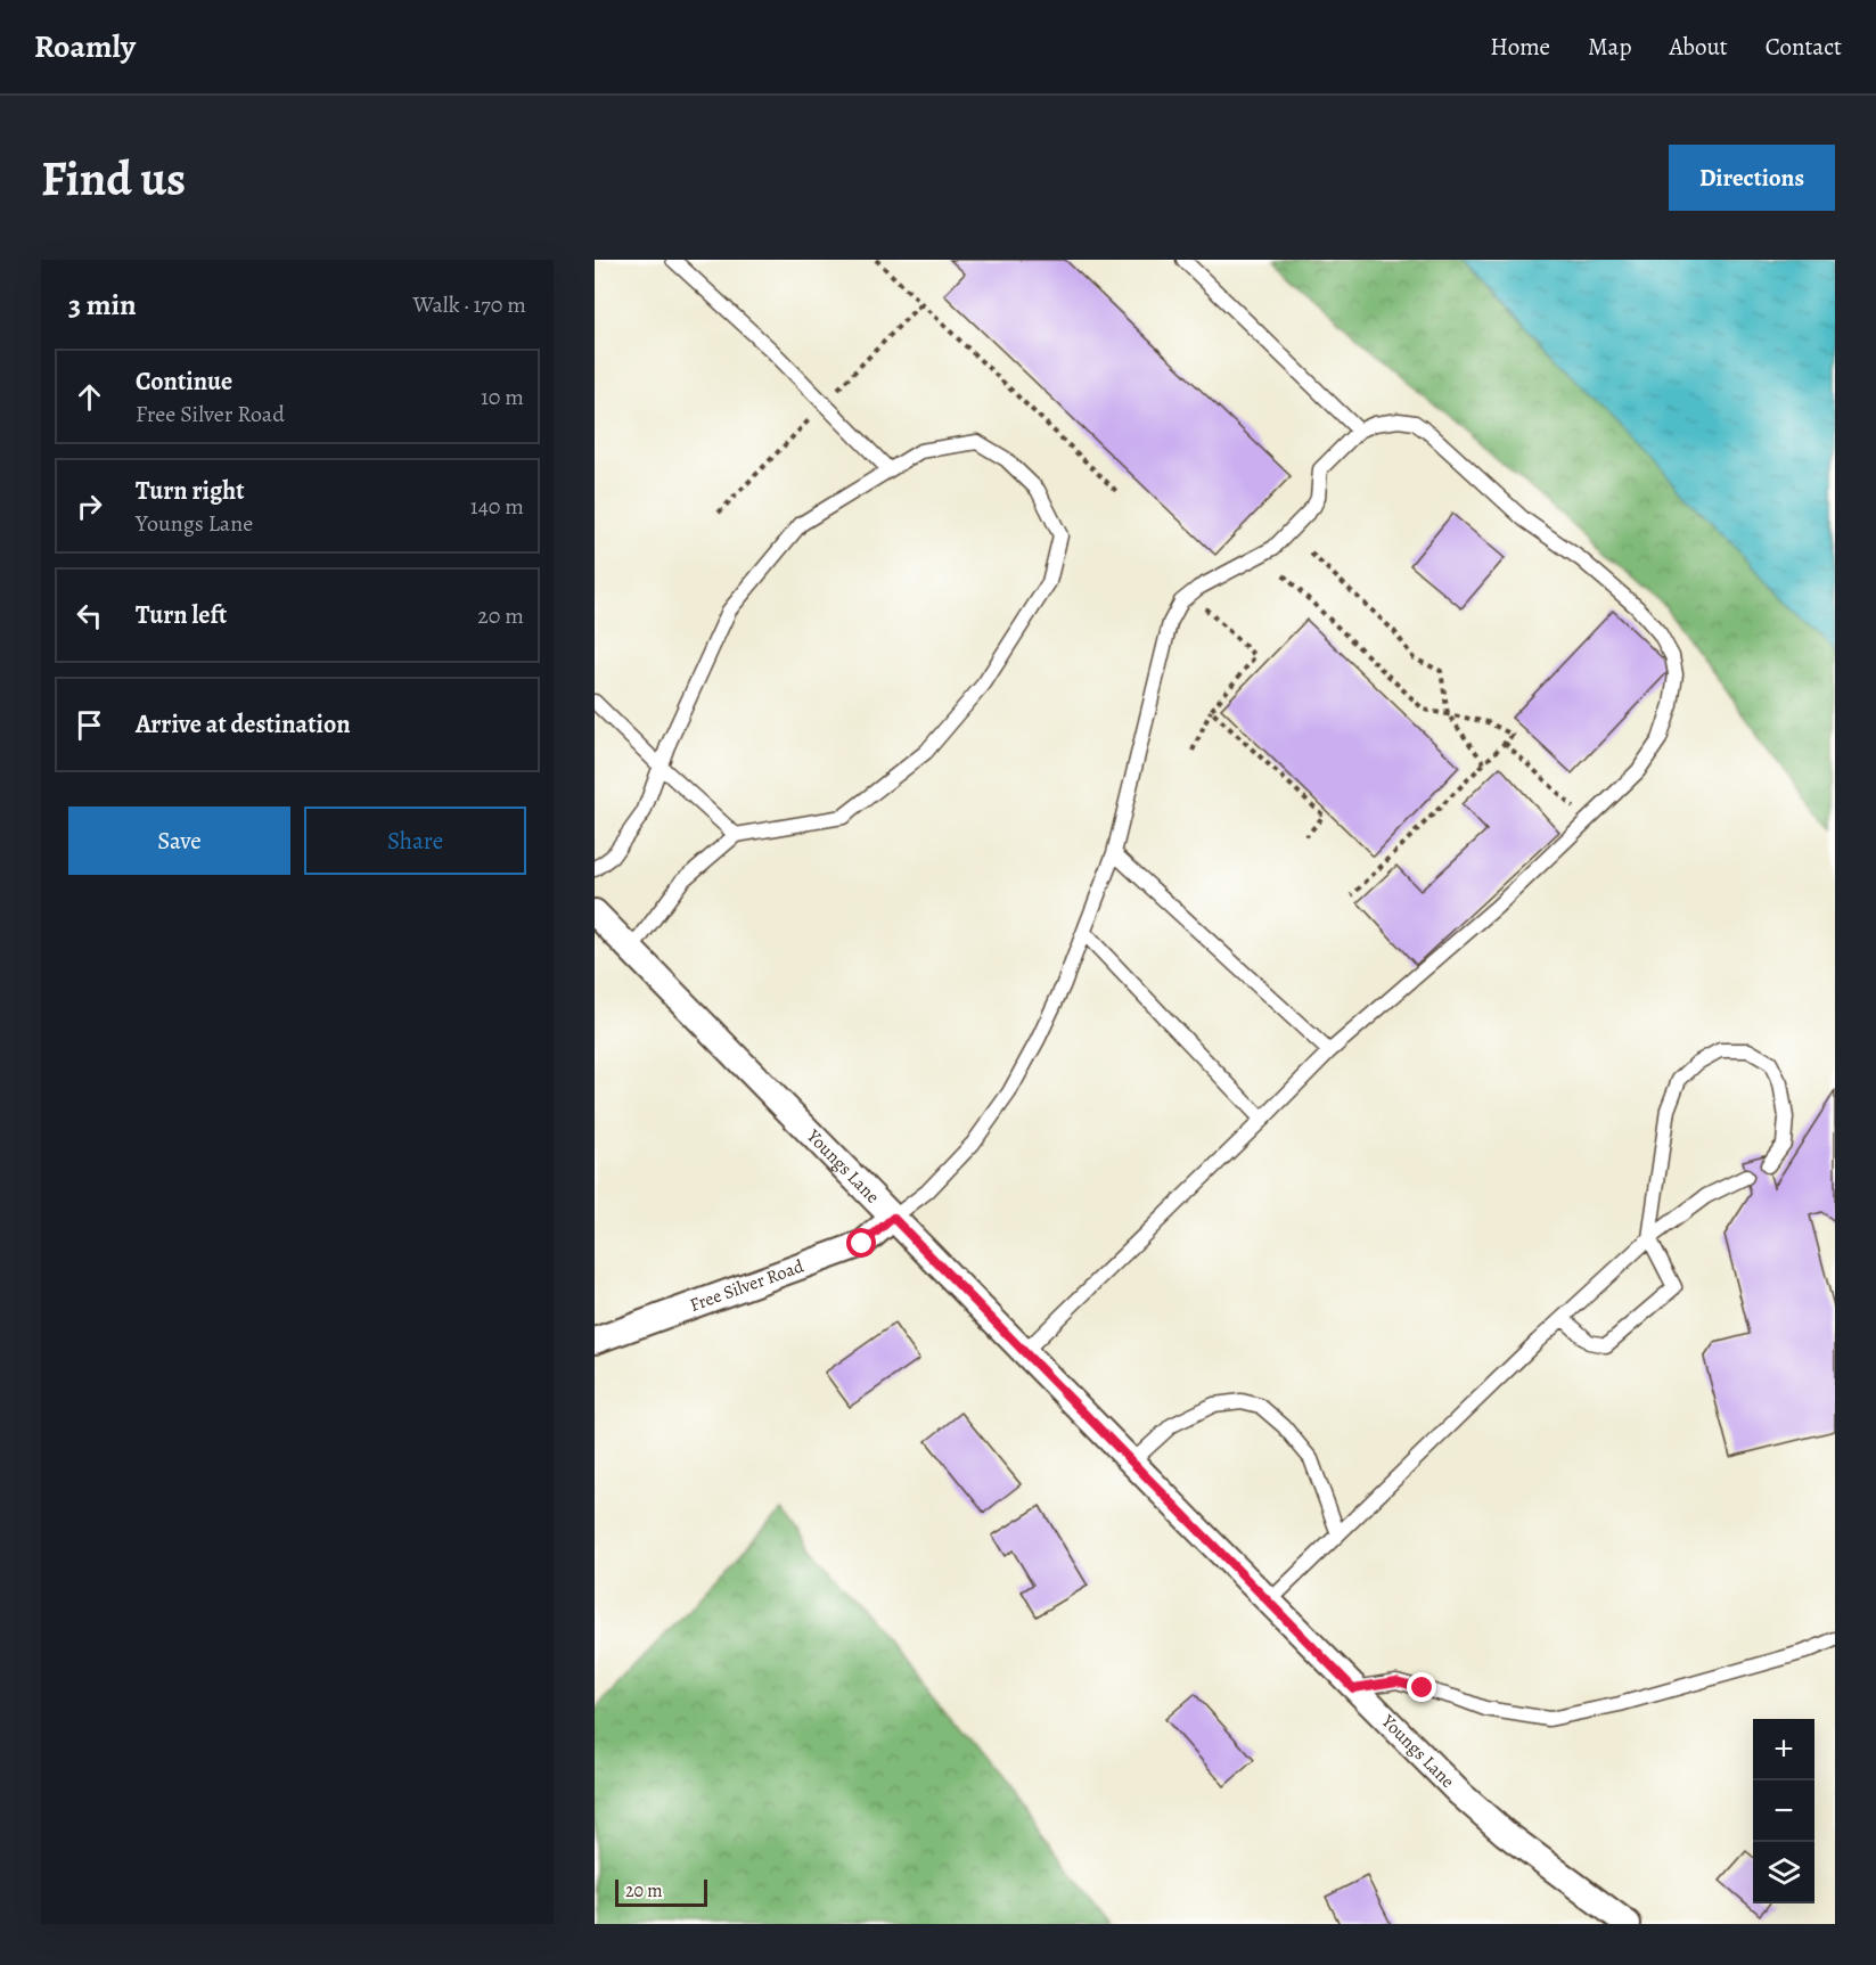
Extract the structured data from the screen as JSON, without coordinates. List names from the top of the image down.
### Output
{
  "streets": {
    "street": ["Youngs Lane", "Free Silver Road"]
  },
  "crossings": [
    ["Youngs Lane", "Free Silver Road"]
  ],
  "scale_bar": "20 m",
  "page": {
    "header": "Roamly",
    "nav": [
      "Home",
      "Map",
      "About",
      "Contact"
    ],
    "buttons": [
      "Directions",
      ["Save", "Share"]
    ],
    "title": "Find us",
    "heading": ["3 min", "Walk · 170 m"],
    "list": [
      ["Continue", "Free Silver Road", "10 m"],
      ["Turn right", "Youngs Lane", "140 m"],
      ["Turn left", "20 m"],
      "Arrive at destination"
    ],
    "map_buttons": ["+", "−"],
    "scale": "20 m"
  }
}
